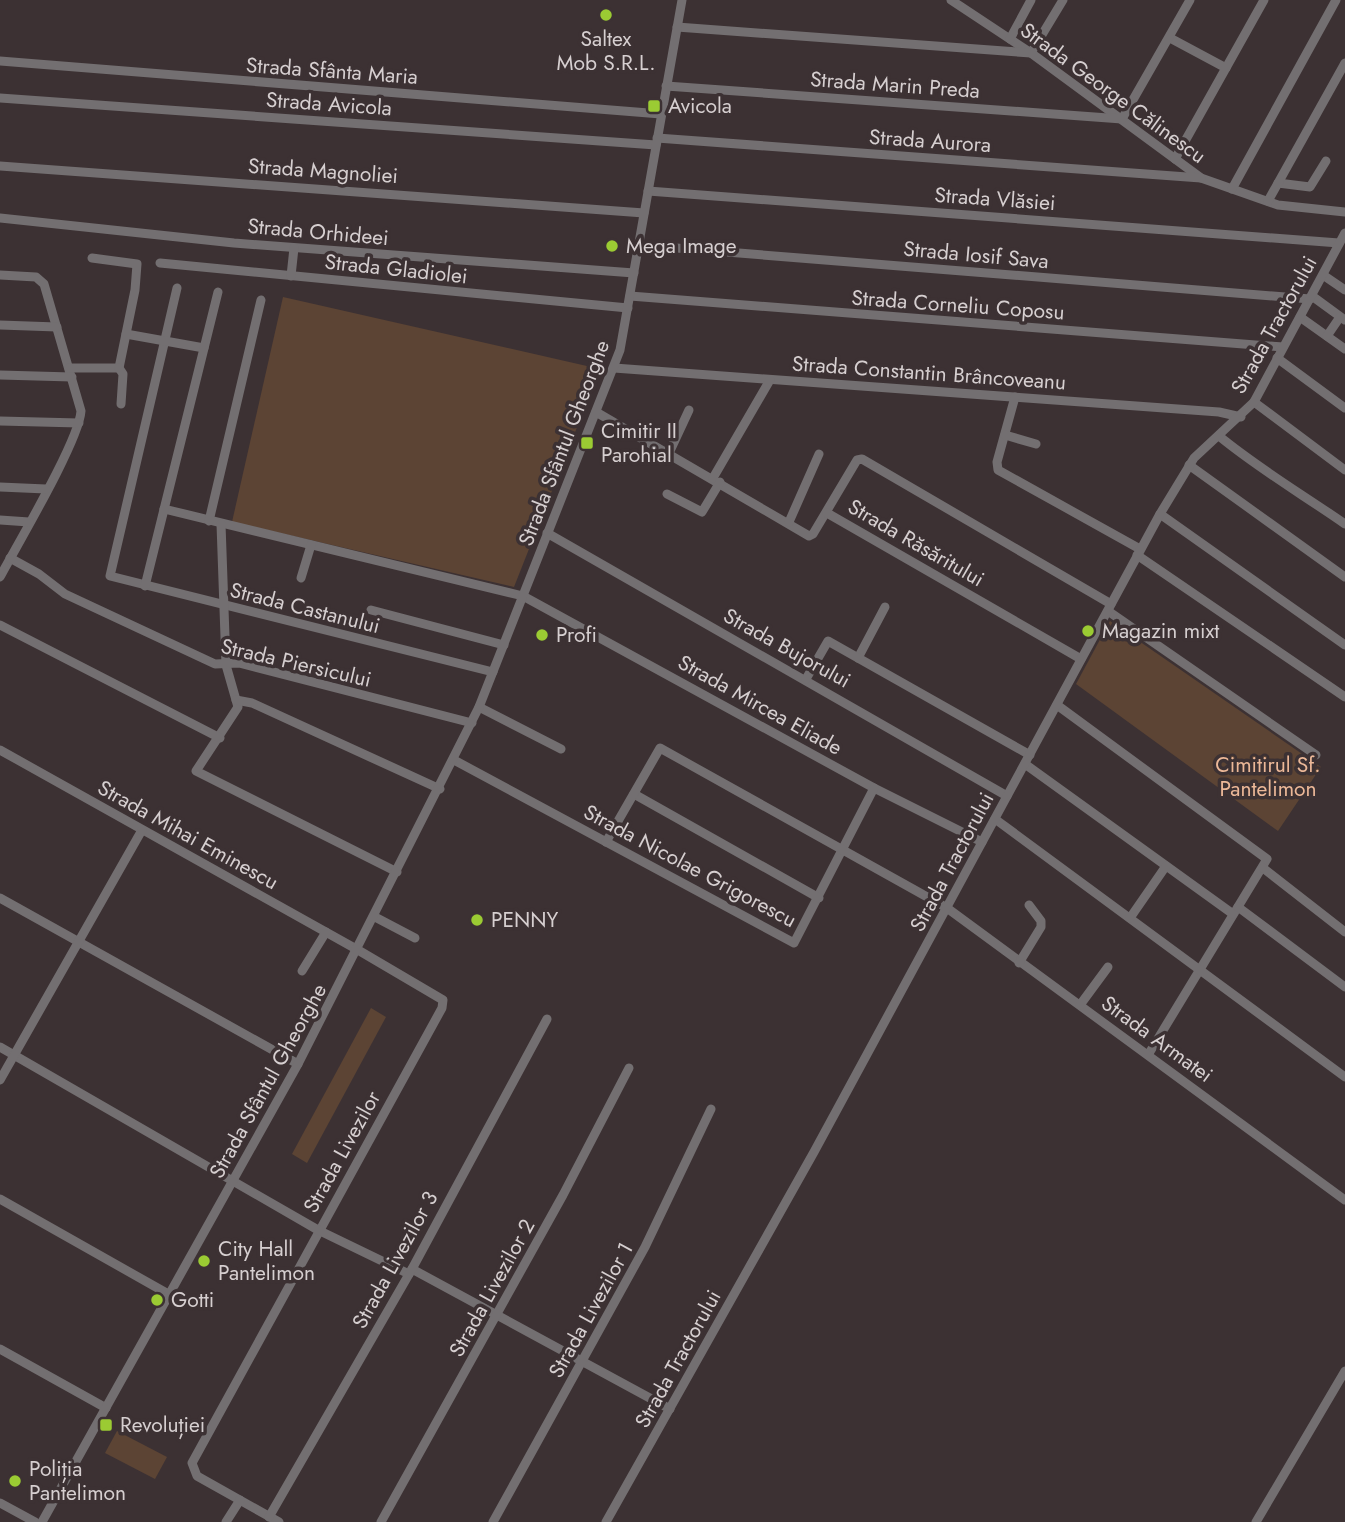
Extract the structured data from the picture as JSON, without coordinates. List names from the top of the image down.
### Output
{
  "streets": {
    "street": [
      "Strada Sfânta Maria",
      "Strada Marin Preda",
      "Strada George Călinescu",
      "Strada Avicola",
      "Strada Aurora",
      "Strada Magnoliei",
      "Strada Vlăsiei",
      "Strada Orhideei",
      "Strada Iosif Sava",
      "Strada Gladiolei",
      "Strada Corneliu Coposu",
      "Strada Tractorului",
      "Strada Constantin Brâncoveanu",
      "Strada Sfântul Gheorghe",
      "Strada Răsăritului",
      "Strada Castanului",
      "Strada Bujorului",
      "Strada Piersicului",
      "Strada Mircea Eliade",
      "Strada Mihai Eminescu",
      "Strada Nicolae Grigorescu",
      "Strada Armatei",
      "Strada Livezilor",
      "Strada Livezilor 3",
      "Strada Livezilor 2",
      "Strada Livezilor 1"
    ]
  },
  "crossings": [
    ["Strada Sfânta Maria", "Strada Sfântul Gheorghe"],
    ["Strada Marin Preda", "Strada George Călinescu"],
    ["Strada Marin Preda", "Strada Sfântul Gheorghe"],
    ["Strada George Călinescu", "Strada Aurora"],
    ["Strada Avicola", "Strada Aurora"],
    ["Strada Avicola", "Strada Sfântul Gheorghe"],
    ["Strada Aurora", "Strada Sfântul Gheorghe"],
    ["Strada Magnoliei", "Strada Sfântul Gheorghe"],
    ["Strada Vlăsiei", "Strada Tractorului"],
    ["Strada Vlăsiei", "Strada Sfântul Gheorghe"],
    ["Strada Orhideei", "Strada Sfântul Gheorghe"],
    ["Strada Iosif Sava", "Strada Tractorului"],
    ["Strada Iosif Sava", "Strada Sfântul Gheorghe"],
    ["Strada Gladiolei", "Strada Sfântul Gheorghe"],
    ["Strada Corneliu Coposu", "Strada Tractorului"],
    ["Strada Corneliu Coposu", "Strada Sfântul Gheorghe"],
    ["Strada Tractorului", "Strada Constantin Brâncoveanu"],
    ["Strada Tractorului", "Strada Răsăritului"],
    ["Strada Tractorului", "Strada Bujorului"],
    ["Strada Tractorului", "Strada Mircea Eliade"],
    ["Strada Tractorului", "Strada Armatei"],
    ["Strada Constantin Brâncoveanu", "Strada Sfântul Gheorghe"],
    ["Strada Sfântul Gheorghe", "Strada Răsăritului"],
    ["Strada Sfântul Gheorghe", "Strada Castanului"],
    ["Strada Sfântul Gheorghe", "Strada Bujorului"],
    ["Strada Sfântul Gheorghe", "Strada Piersicului"],
    ["Strada Sfântul Gheorghe", "Strada Mircea Eliade"],
    ["Strada Sfântul Gheorghe", "Strada Mihai Eminescu"],
    ["Strada Sfântul Gheorghe", "Strada Nicolae Grigorescu"],
    ["Strada Sfântul Gheorghe", "Strada Livezilor"],
    ["Strada Mircea Eliade", "Strada Nicolae Grigorescu"],
    ["Strada Mihai Eminescu", "Strada Livezilor"],
    ["Strada Nicolae Grigorescu", "Strada Armatei"],
    ["Strada Livezilor", "Strada Livezilor 3"]
  ],
  "parks": ["Cimitirul Sf. Pantelimon"],
  "places": {
    "other": [
      "Saltex Mob S.R.L.",
      "Mega Image",
      "Magazin mixt",
      "Profi",
      "PENNY",
      "City Hall Pantelimon",
      "Gotti",
      "Poliția Pantelimon"
    ],
    "transit": ["Avicola", "Cimitir II Parohial", "Revoluției"]
  }
}
